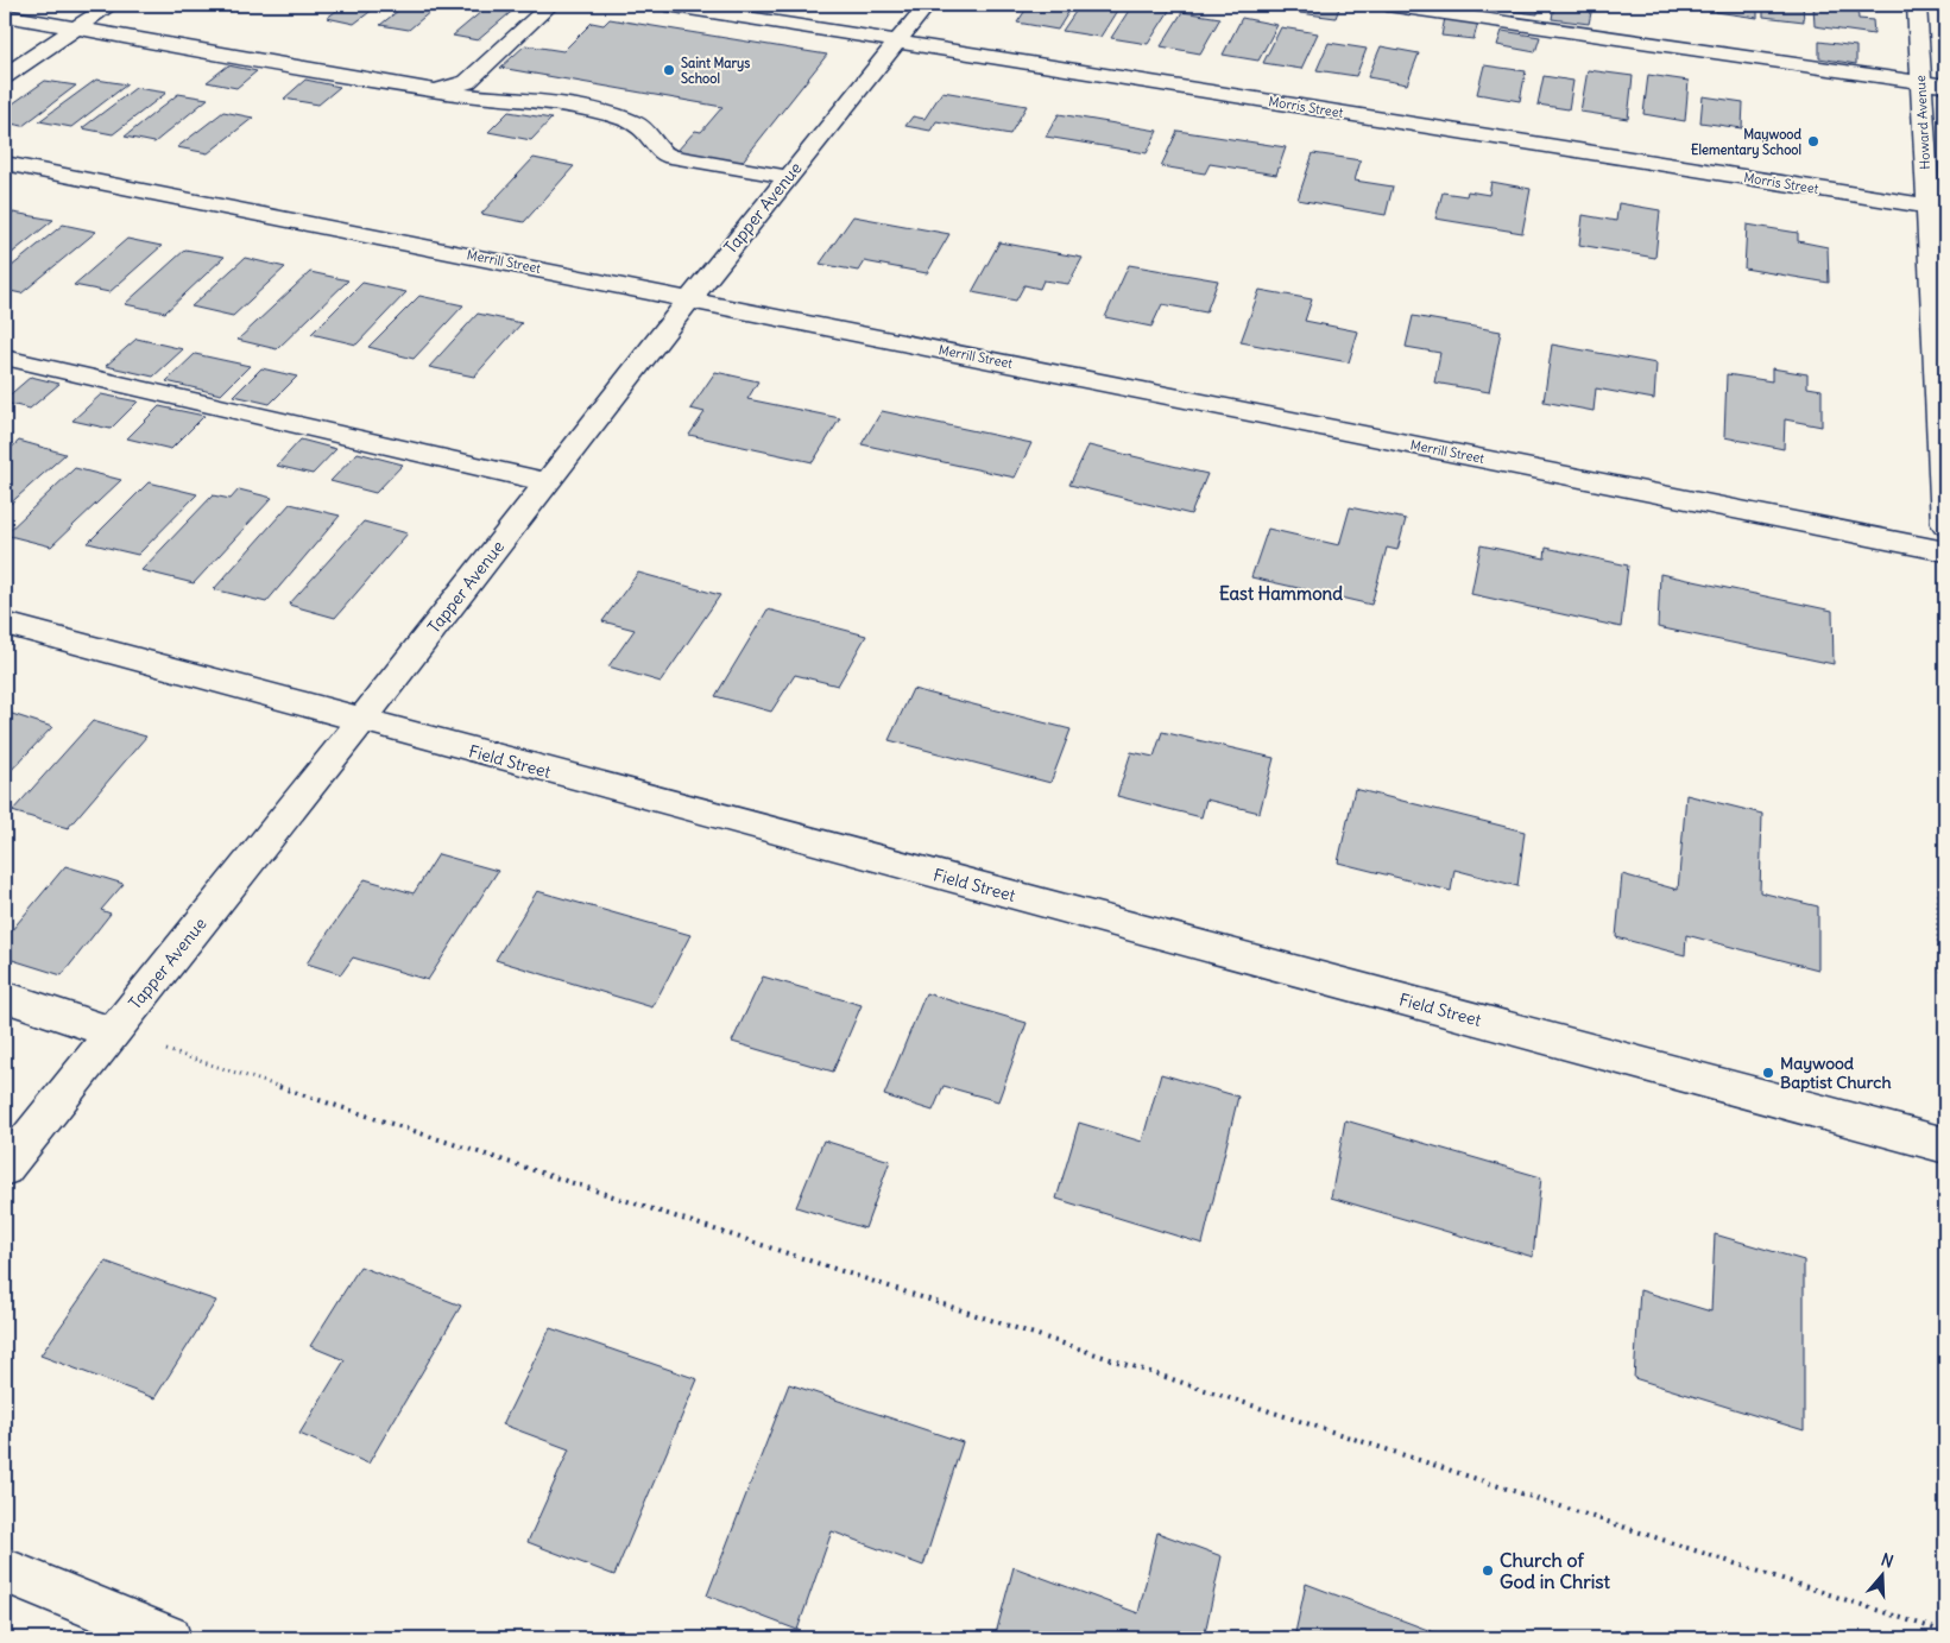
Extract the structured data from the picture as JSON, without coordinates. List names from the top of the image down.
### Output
{
  "streets": {
    "street": [
      "Morris Street",
      "Howard Avenue",
      "Tapper Avenue",
      "Merrill Street",
      "Field Street"
    ]
  },
  "crossings": [
    ["Morris Street", "Howard Avenue"],
    ["Morris Street", "Tapper Avenue"],
    ["Tapper Avenue", "Merrill Street"],
    ["Tapper Avenue", "Field Street"]
  ],
  "districts": ["East Hammond"],
  "places": [
    "Saint Marys School",
    "Maywood Elementary School",
    "Maywood Baptist Church",
    "Church of God in Christ"
  ],
  "north": "top"
}
